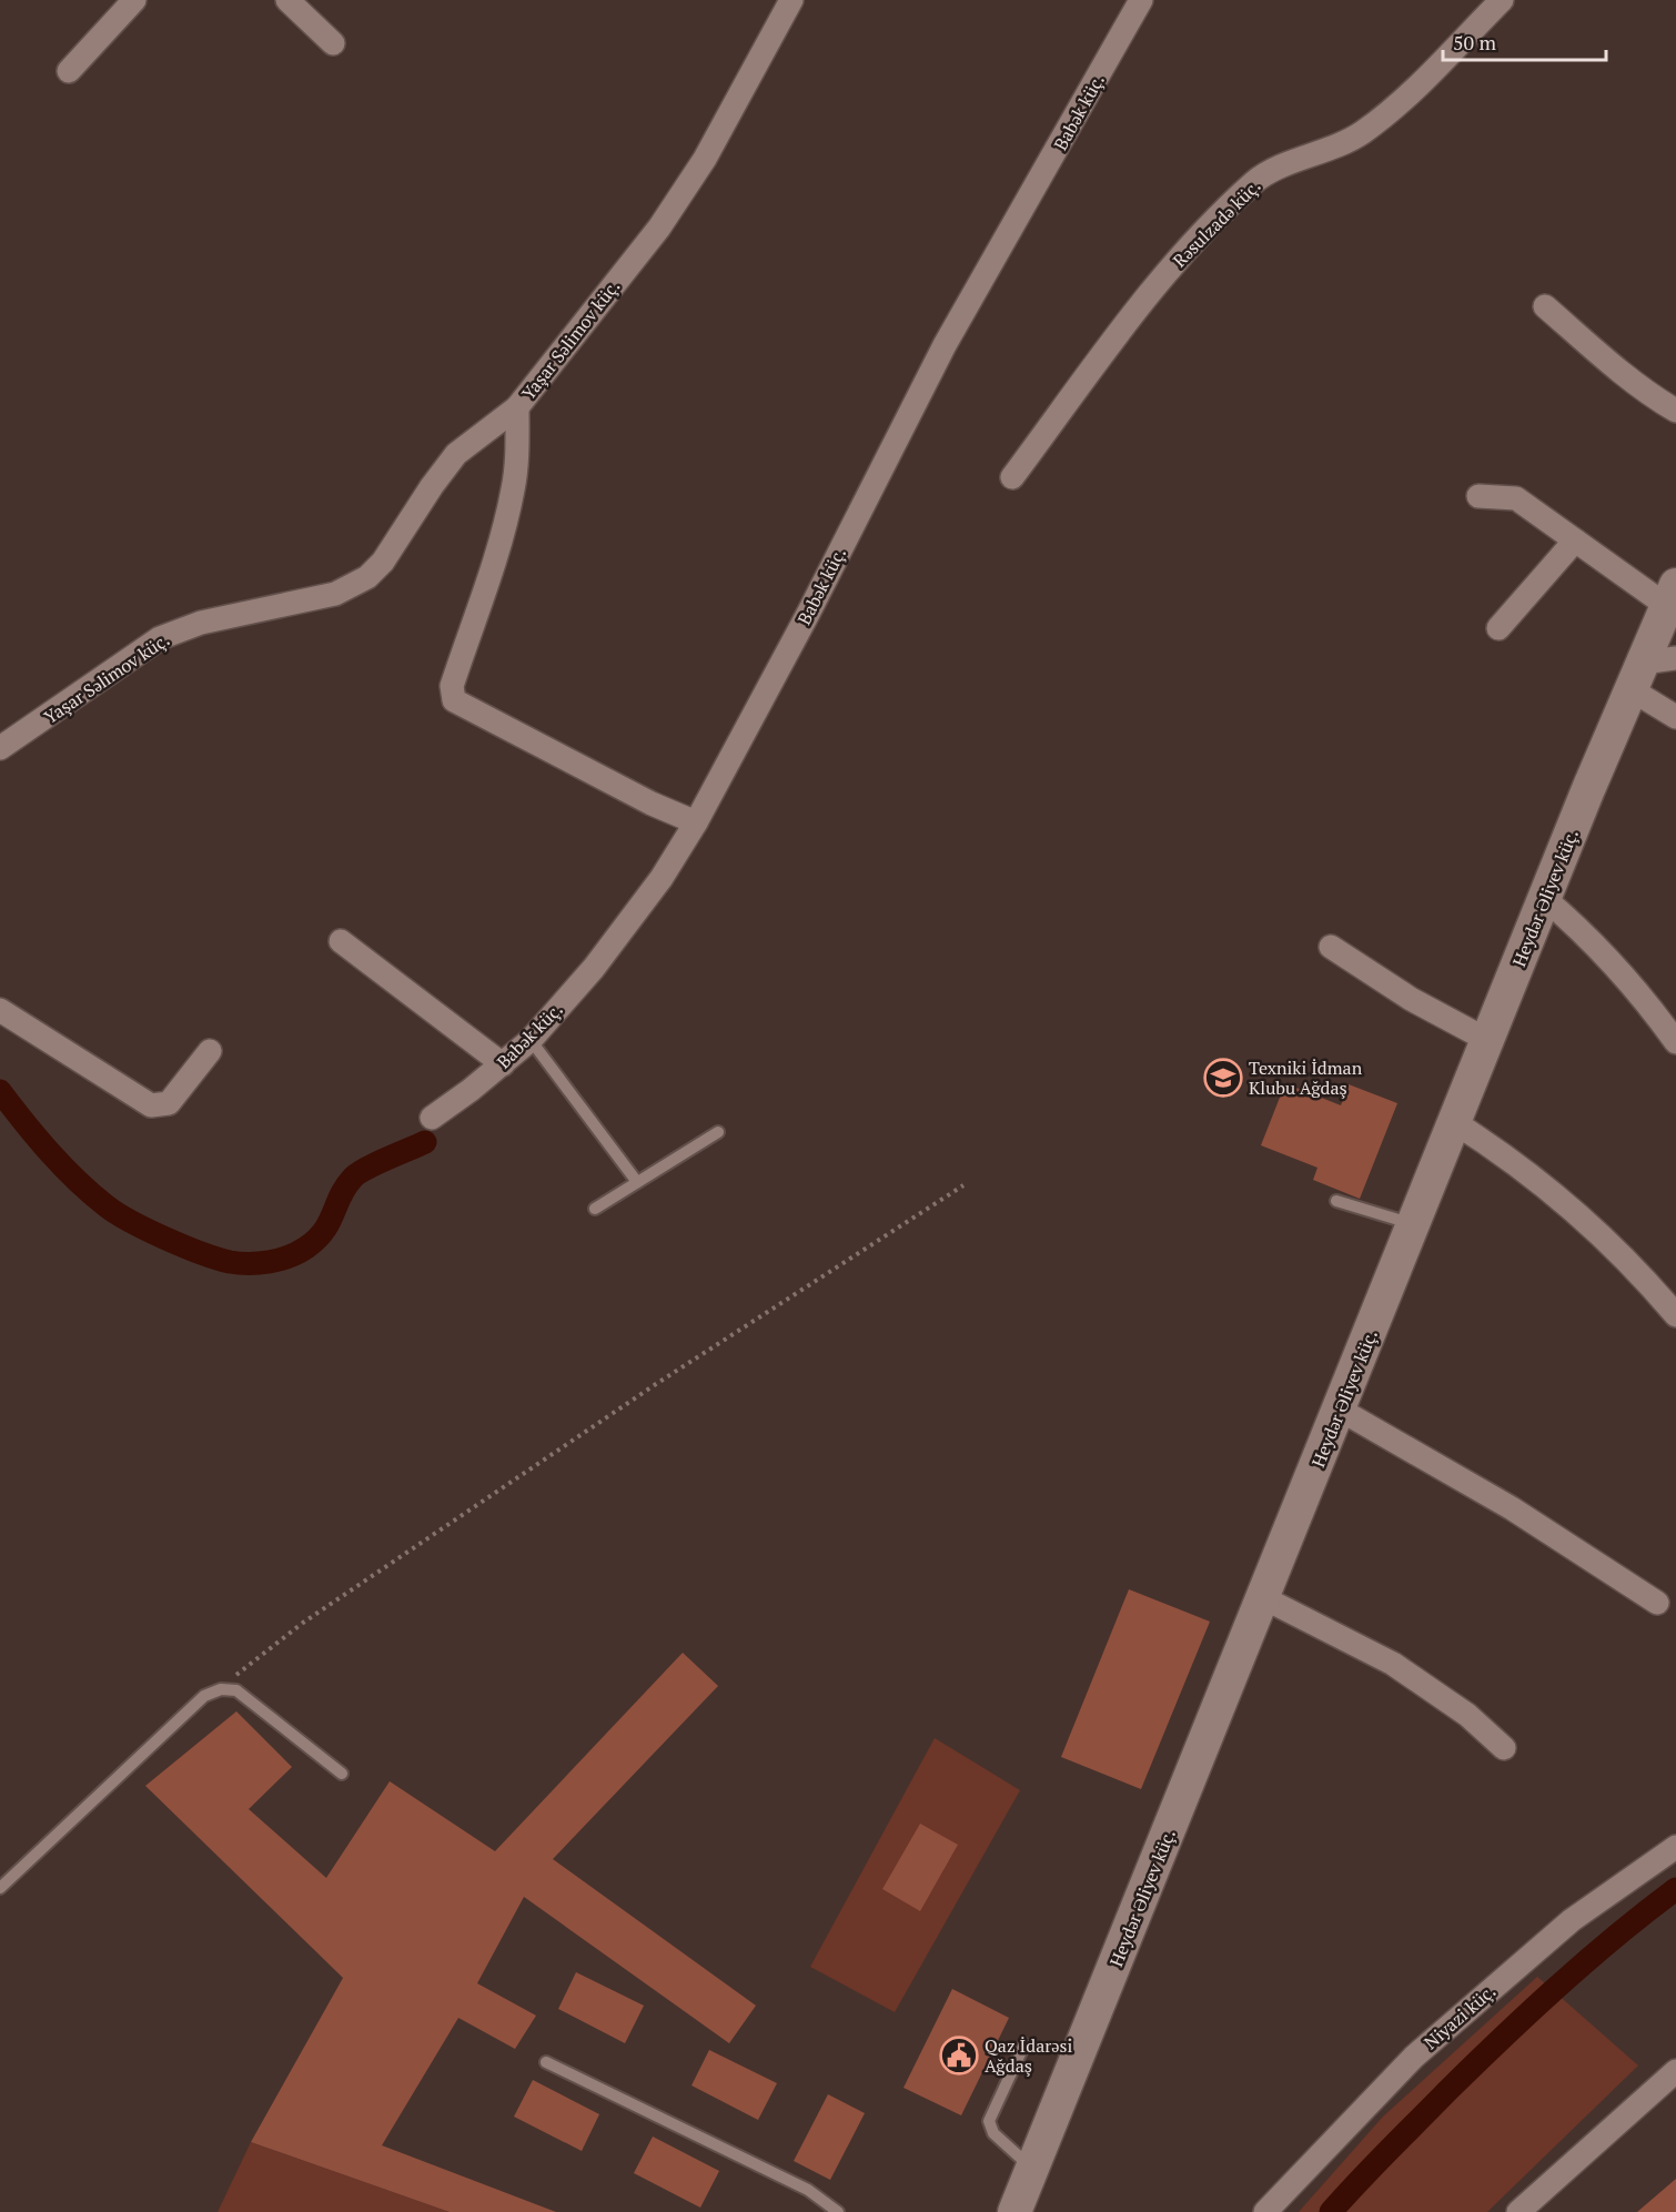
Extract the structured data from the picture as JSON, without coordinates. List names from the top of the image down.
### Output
{
  "streets": {
    "main road": ["Heydər Əliyev küç."],
    "street": [
      "Babək küç.",
      "Rəsulzadə küç.",
      "Yaşar Səlimov küç.",
      "Niyazi küç."
    ]
  },
  "places": {
    "school or university": ["Texniki İdman Klubu Ağdaş"],
    "public building": ["Qaz İdarəsi Ağdaş"]
  },
  "scale_bar": "50 m"
}
